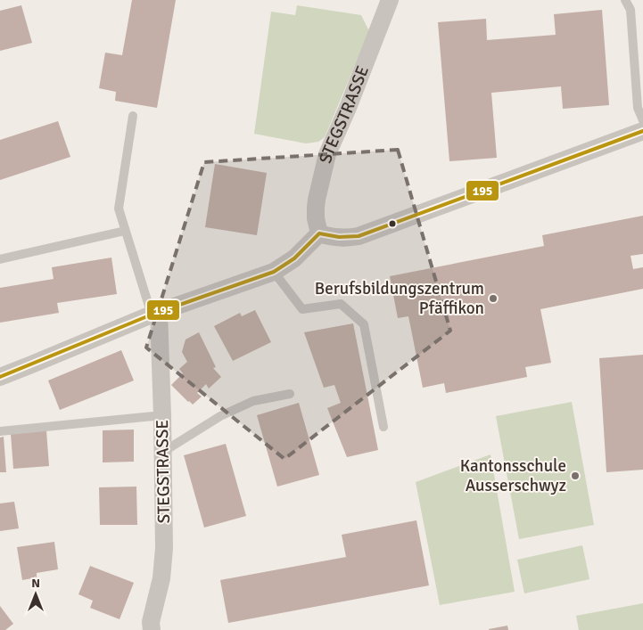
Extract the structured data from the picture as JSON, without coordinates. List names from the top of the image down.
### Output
{
  "streets": {
    "street": ["STEGSTRASSE"]
  },
  "places": ["Berufsbildungszentrum Pfäffikon", "Kantonsschule Ausserschwyz"],
  "lines": ["transit line 195"],
  "north": "top"
}
